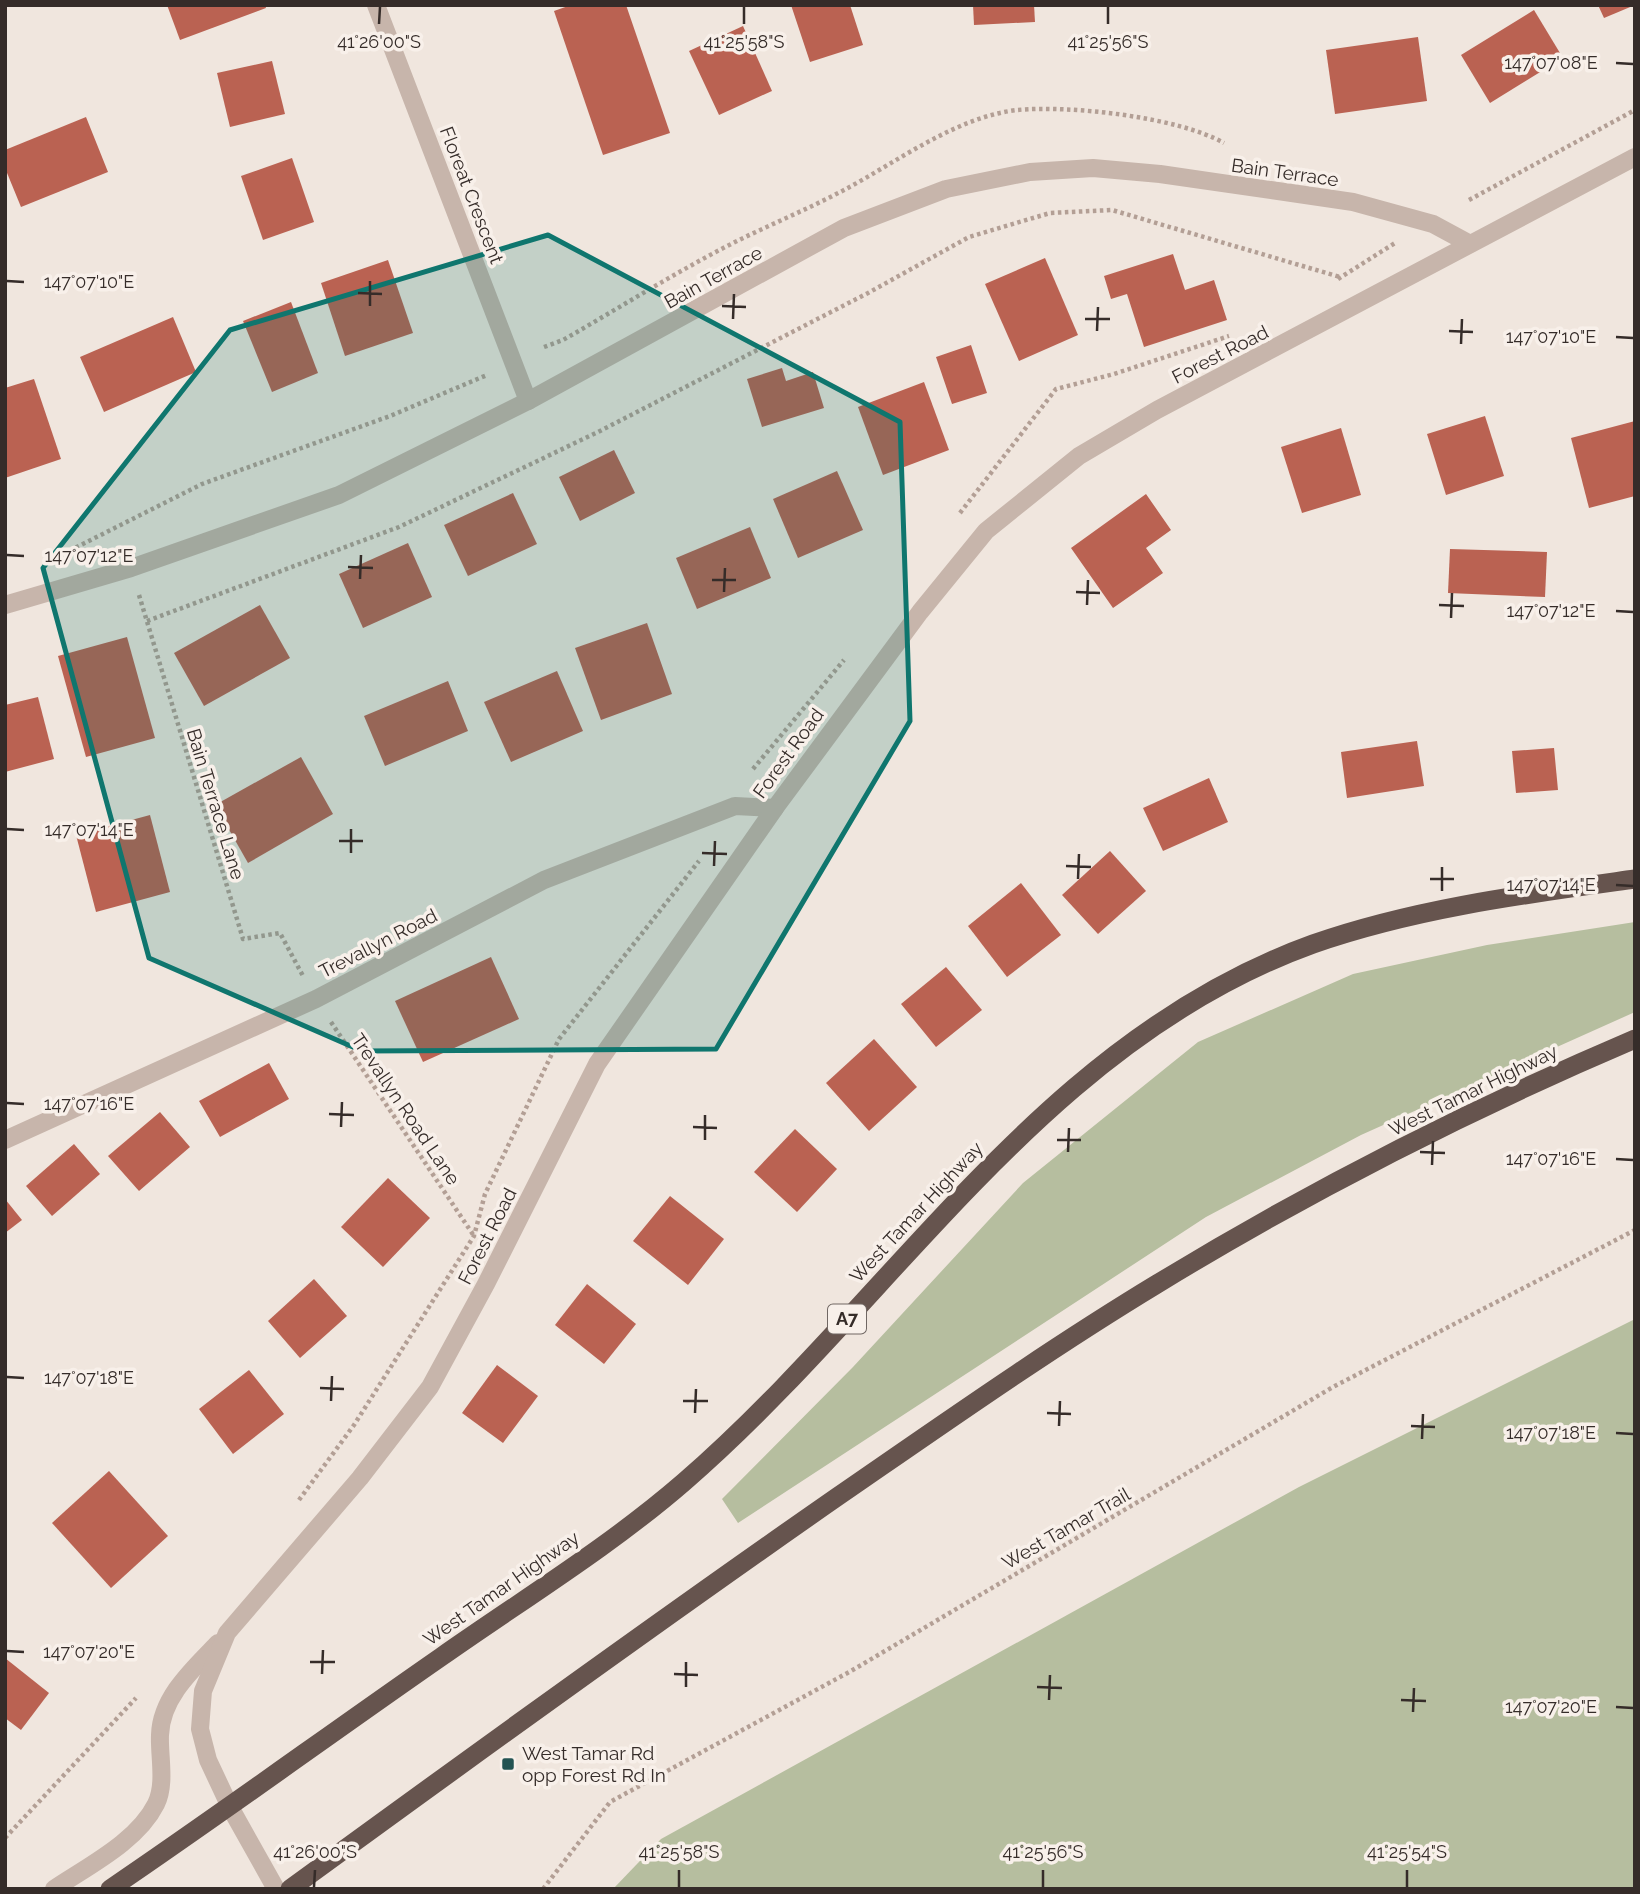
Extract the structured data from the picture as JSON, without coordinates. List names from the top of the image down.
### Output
{
  "streets": {
    "highway": ["West Tamar Highway", "A7"],
    "street": [
      "Bain Terrace",
      "Floreat Crescent",
      "Forest Road",
      "Trevallyn Road"
    ],
    "path": ["Bain Terrace Lane", "Trevallyn Road Lane", "West Tamar Trail"]
  },
  "crossings": [
    ["Bain Terrace", "Floreat Crescent"],
    ["Bain Terrace", "Forest Road"],
    ["Bain Terrace", "Bain Terrace Lane"],
    ["Forest Road", "Trevallyn Road"],
    ["Forest Road", "West Tamar Highway"],
    ["Bain Terrace Lane", "Trevallyn Road"],
    ["Bain Terrace Lane", "Trevallyn Road Lane"],
    ["Trevallyn Road", "Trevallyn Road Lane"]
  ],
  "places": {
    "transit": ["West Tamar Rd opp Forest Rd In"]
  },
  "coordinates": [
    "41°26'00\"S",
    "41°25'58\"S",
    "41°25'56\"S",
    "147°07'08\"E",
    "147°07'10\"E",
    "147°07'12\"E",
    "147°07'14\"E",
    "147°07'16\"E",
    "147°07'18\"E",
    "147°07'20\"E",
    "41°25'54\"S"
  ]
}
